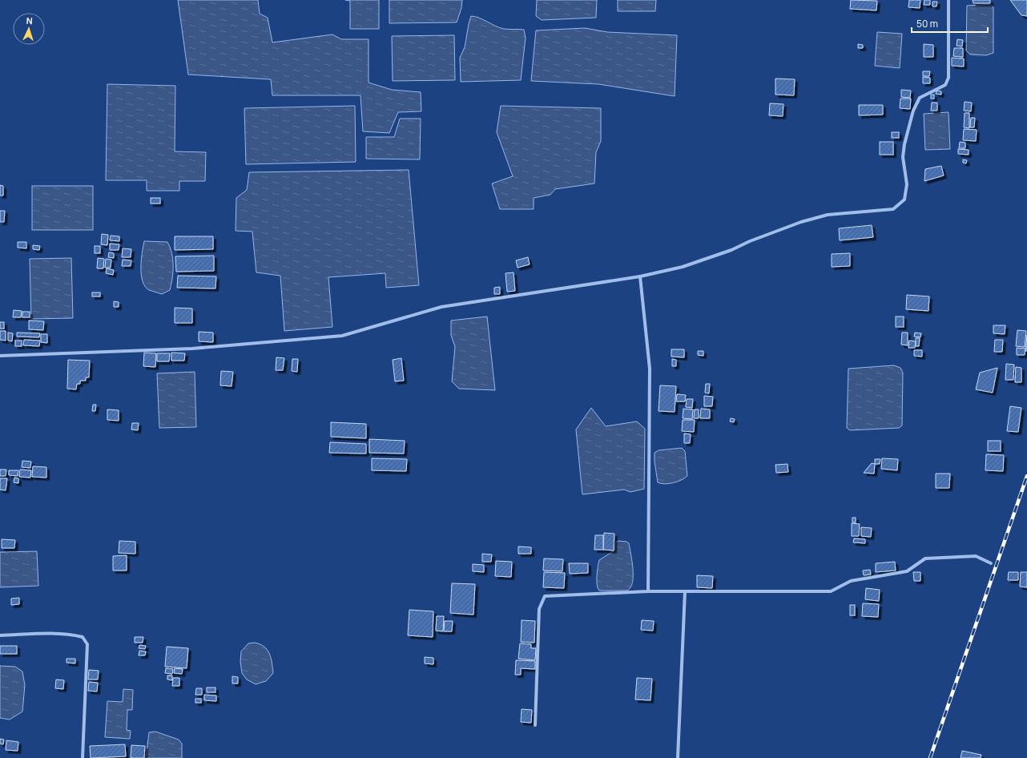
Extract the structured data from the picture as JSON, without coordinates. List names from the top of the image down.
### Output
{
  "scale_bar": "50 m",
  "north": "top"
}
